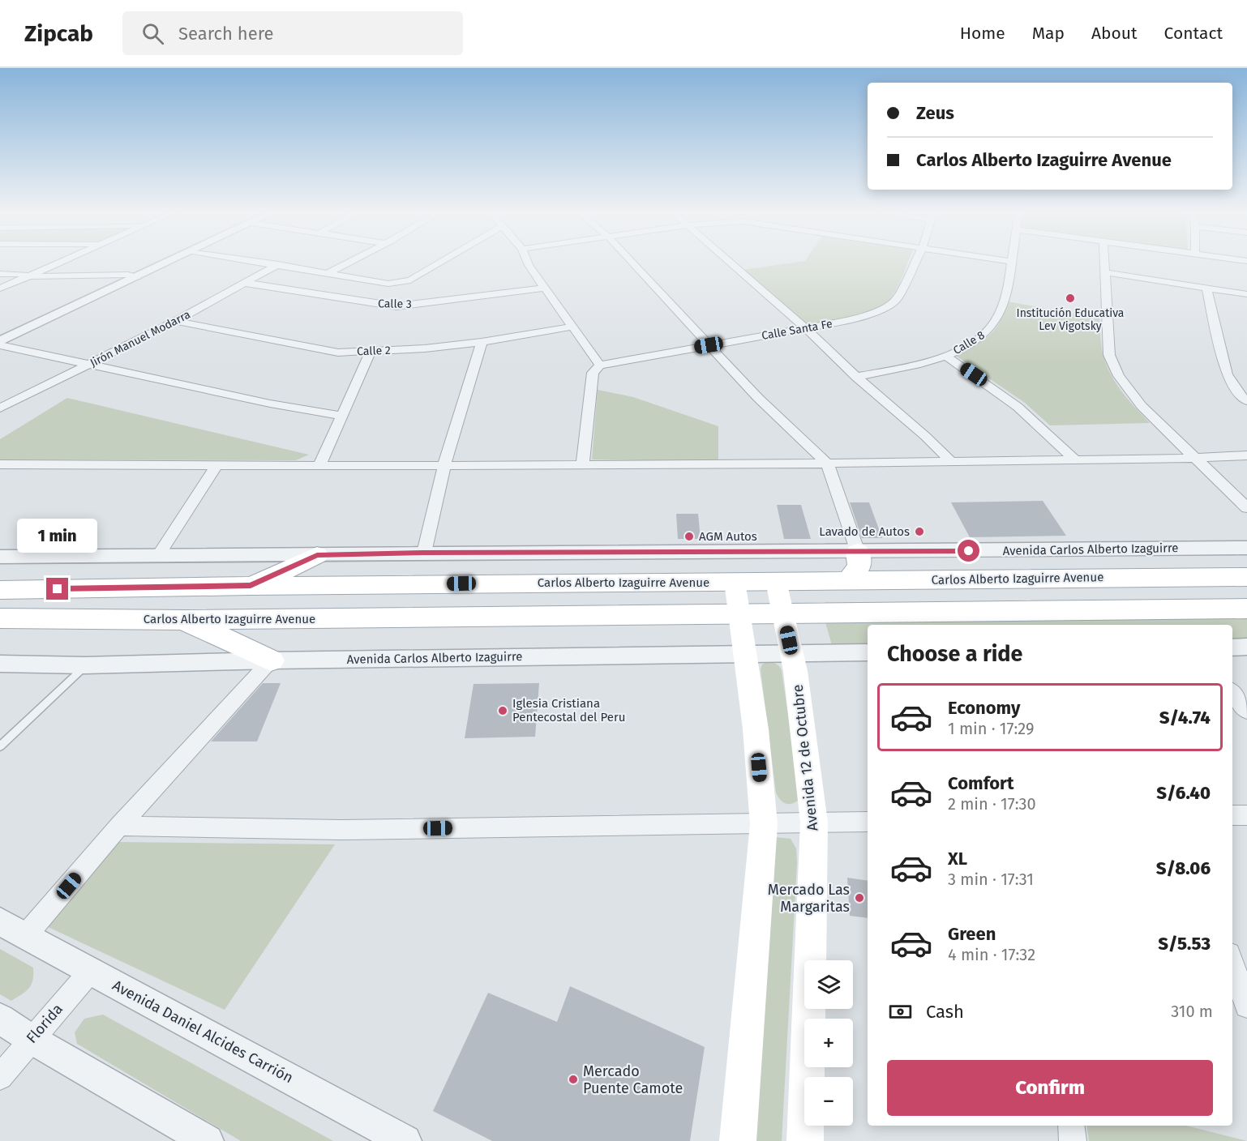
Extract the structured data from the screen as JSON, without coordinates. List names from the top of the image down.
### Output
{
  "streets": {
    "main road": ["Carlos Alberto Izaguirre Avenue", "Avenida 12 de Octubre"],
    "street": [
      "Calle 3",
      "Calle Santa Fe",
      "Jirón Manuel Modarra",
      "Calle 8",
      "Calle 2",
      "Avenida Carlos Alberto Izaguirre",
      "Florida",
      "Avenida Daniel Alcides Carrión"
    ]
  },
  "crossings": [
    ["Calle 3", "Jirón Manuel Modarra"],
    ["Jirón Manuel Modarra", "Calle 2"],
    ["Avenida Carlos Alberto Izaguirre", "Avenida 12 de Octubre"],
    ["Carlos Alberto Izaguirre Avenue", "Avenida 12 de Octubre"],
    ["Florida", "Avenida Daniel Alcides Carrión"]
  ],
  "places": [
    "Institución Educativa Lev Vigotsky",
    "Lavado de Autos",
    "AGM Autos",
    "Iglesia Cristiana Pentecostal del Peru",
    "Mercado Las Margaritas",
    "Mercado Puente Camote"
  ],
  "page": {
    "header": "Zipcab",
    "search": "Search here",
    "nav": [
      "Home",
      "Map",
      "About",
      "Contact"
    ],
    "banner": ["Zeus", "Carlos Alberto Izaguirre Avenue"],
    "bubble": "1 min",
    "heading": "Choose a ride",
    "list": [
      {
        "name": "Economy",
        "note": "1 min · 17:29",
        "value": "S/4.74"
      },
      {
        "name": "Comfort",
        "note": "2 min · 17:30",
        "value": "S/6.40"
      },
      {
        "name": "XL",
        "note": "3 min · 17:31",
        "value": "S/8.06"
      },
      {
        "name": "Green",
        "note": "4 min · 17:32",
        "value": "S/5.53"
      }
    ],
    "map_buttons": ["+", "−"],
    "pay": ["Cash", "310 m"],
    "buttons": "Confirm"
  }
}
